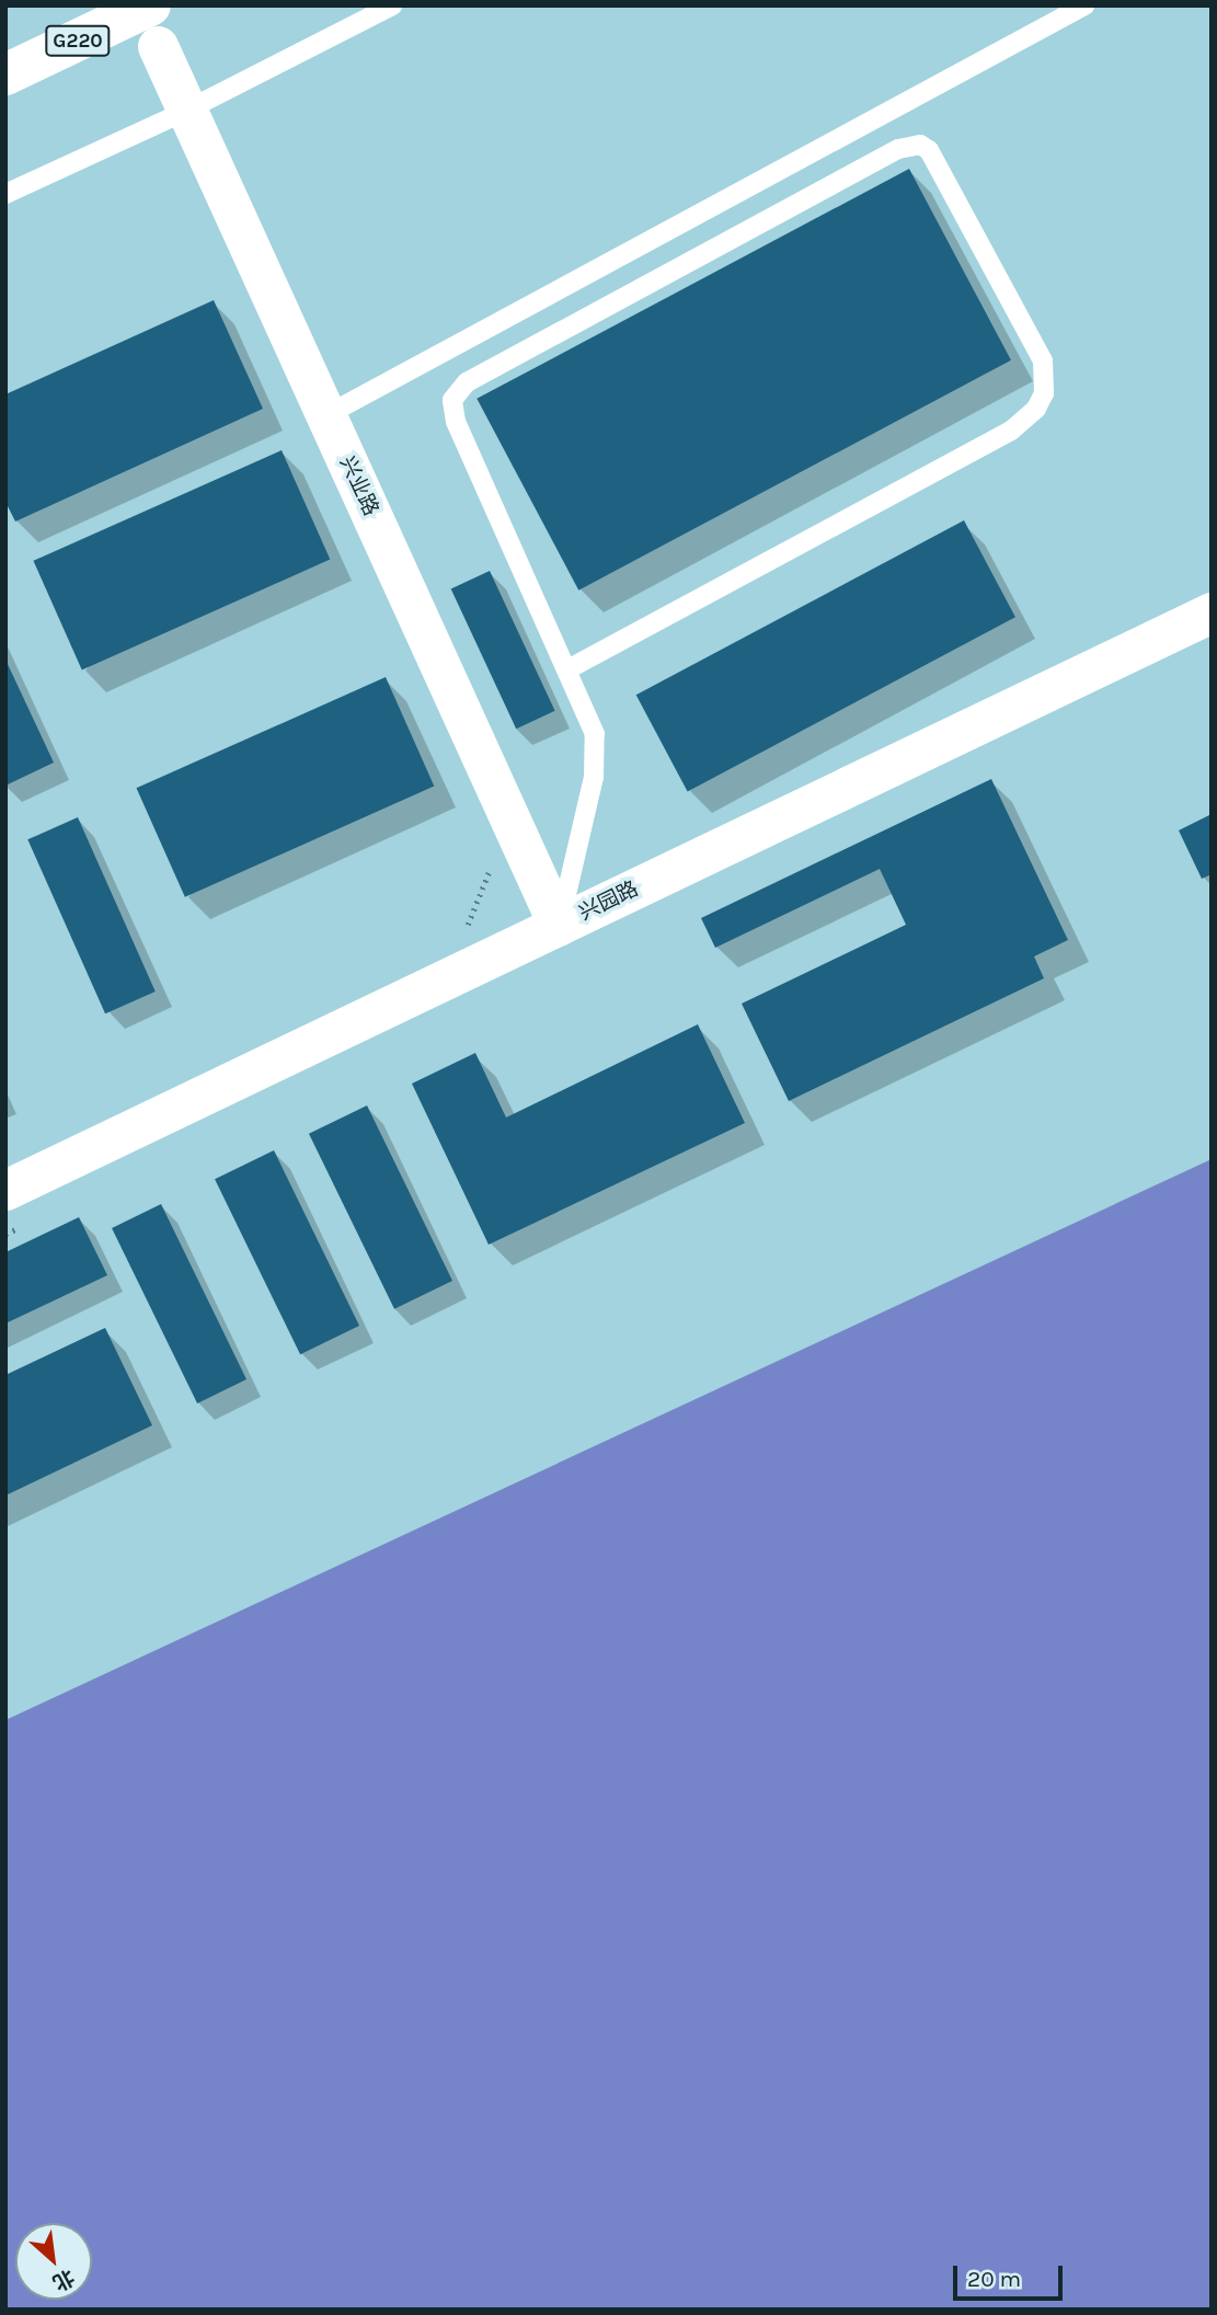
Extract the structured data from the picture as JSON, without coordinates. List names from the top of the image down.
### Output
{
  "streets": {
    "highway": ["G220"],
    "street": ["兴业路", "兴园路"]
  },
  "crossings": [
    ["兴业路", "兴园路"]
  ],
  "scale_bar": "20 m",
  "north": "bottom right"
}
